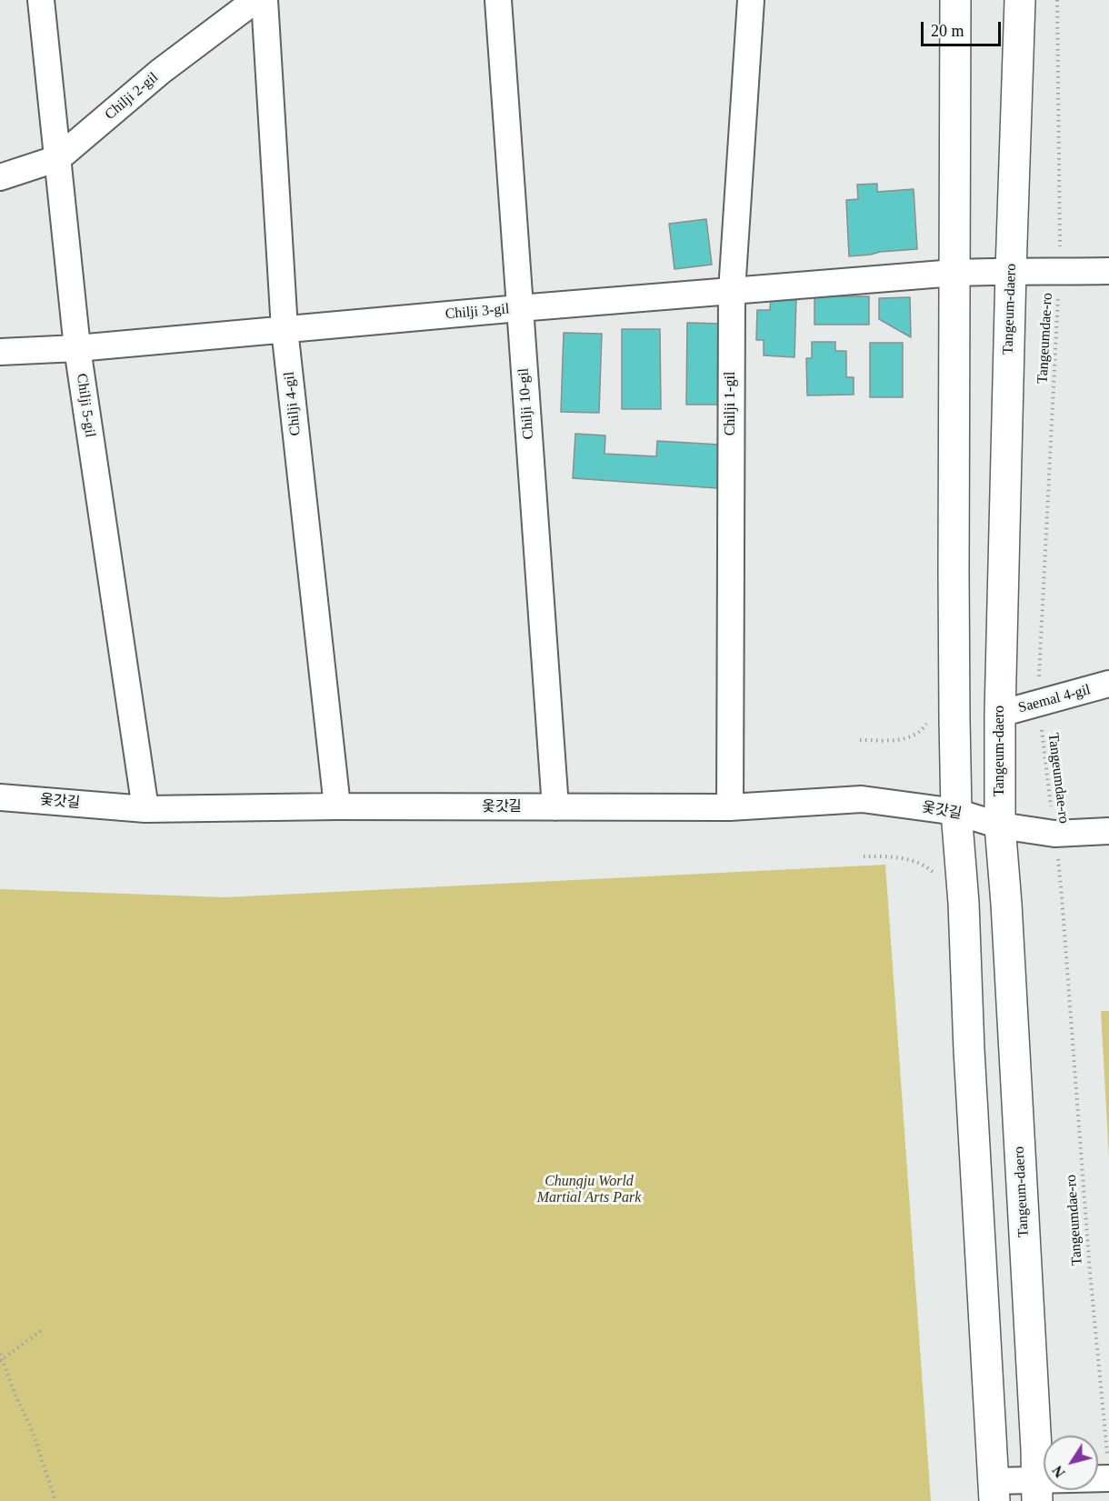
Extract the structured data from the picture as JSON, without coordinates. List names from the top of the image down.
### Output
{
  "streets": {
    "main road": ["Tangeum-daero"],
    "street": [
      "Chilji 2-gil",
      "Chilji 3-gil",
      "Chilji 4-gil",
      "Chilji 10-gil",
      "Chilji 1-gil",
      "Chilji 5-gil",
      "Saemal 4-gil",
      "옻갓길"
    ],
    "path": ["Tangeumdae-ro"]
  },
  "crossings": [
    ["Chilji 2-gil", "Chilji 5-gil"],
    ["Tangeum-daero", "Chilji 3-gil"],
    ["Tangeum-daero", "Saemal 4-gil"],
    ["Tangeum-daero", "옻갓길"],
    ["Chilji 3-gil", "Tangeumdae-ro"],
    ["Chilji 3-gil", "Chilji 4-gil"],
    ["Chilji 3-gil", "Chilji 10-gil"],
    ["Chilji 3-gil", "Chilji 1-gil"],
    ["Chilji 3-gil", "Chilji 5-gil"],
    ["Tangeumdae-ro", "Saemal 4-gil"],
    ["Tangeumdae-ro", "옻갓길"],
    ["Chilji 4-gil", "옻갓길"],
    ["Chilji 10-gil", "옻갓길"],
    ["Chilji 1-gil", "옻갓길"],
    ["Chilji 5-gil", "옻갓길"]
  ],
  "parks": ["Chungju World Martial Arts Park"],
  "scale_bar": "20 m",
  "north": "bottom left"
}
